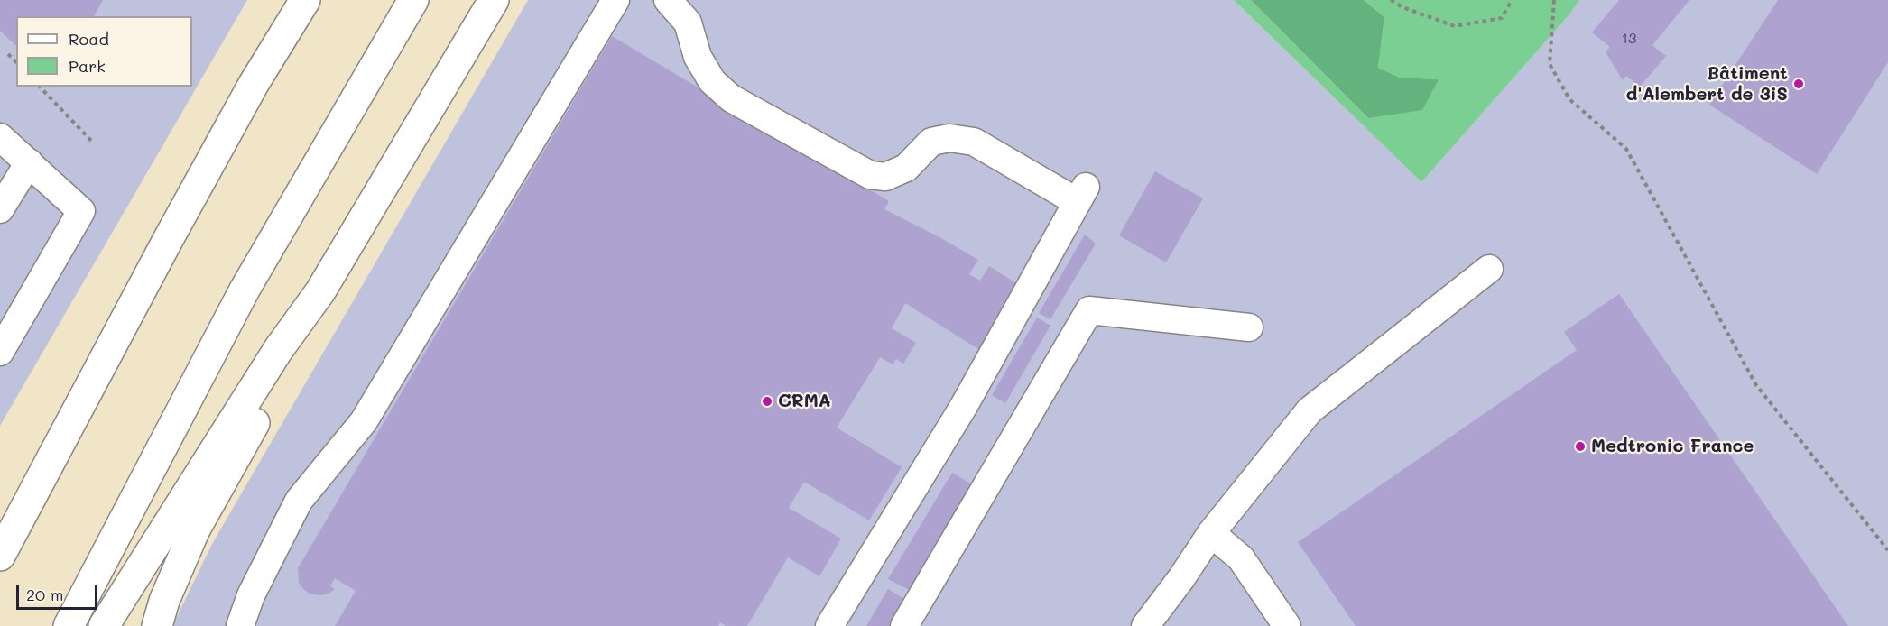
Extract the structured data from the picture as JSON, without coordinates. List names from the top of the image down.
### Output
{
  "places": ["Bâtiment d'Alembert de 3iS", "CRMA", "Medtronic France"],
  "house_numbers": ["13"],
  "legend": ["Road", "Park"],
  "scale_bar": "20 m"
}
